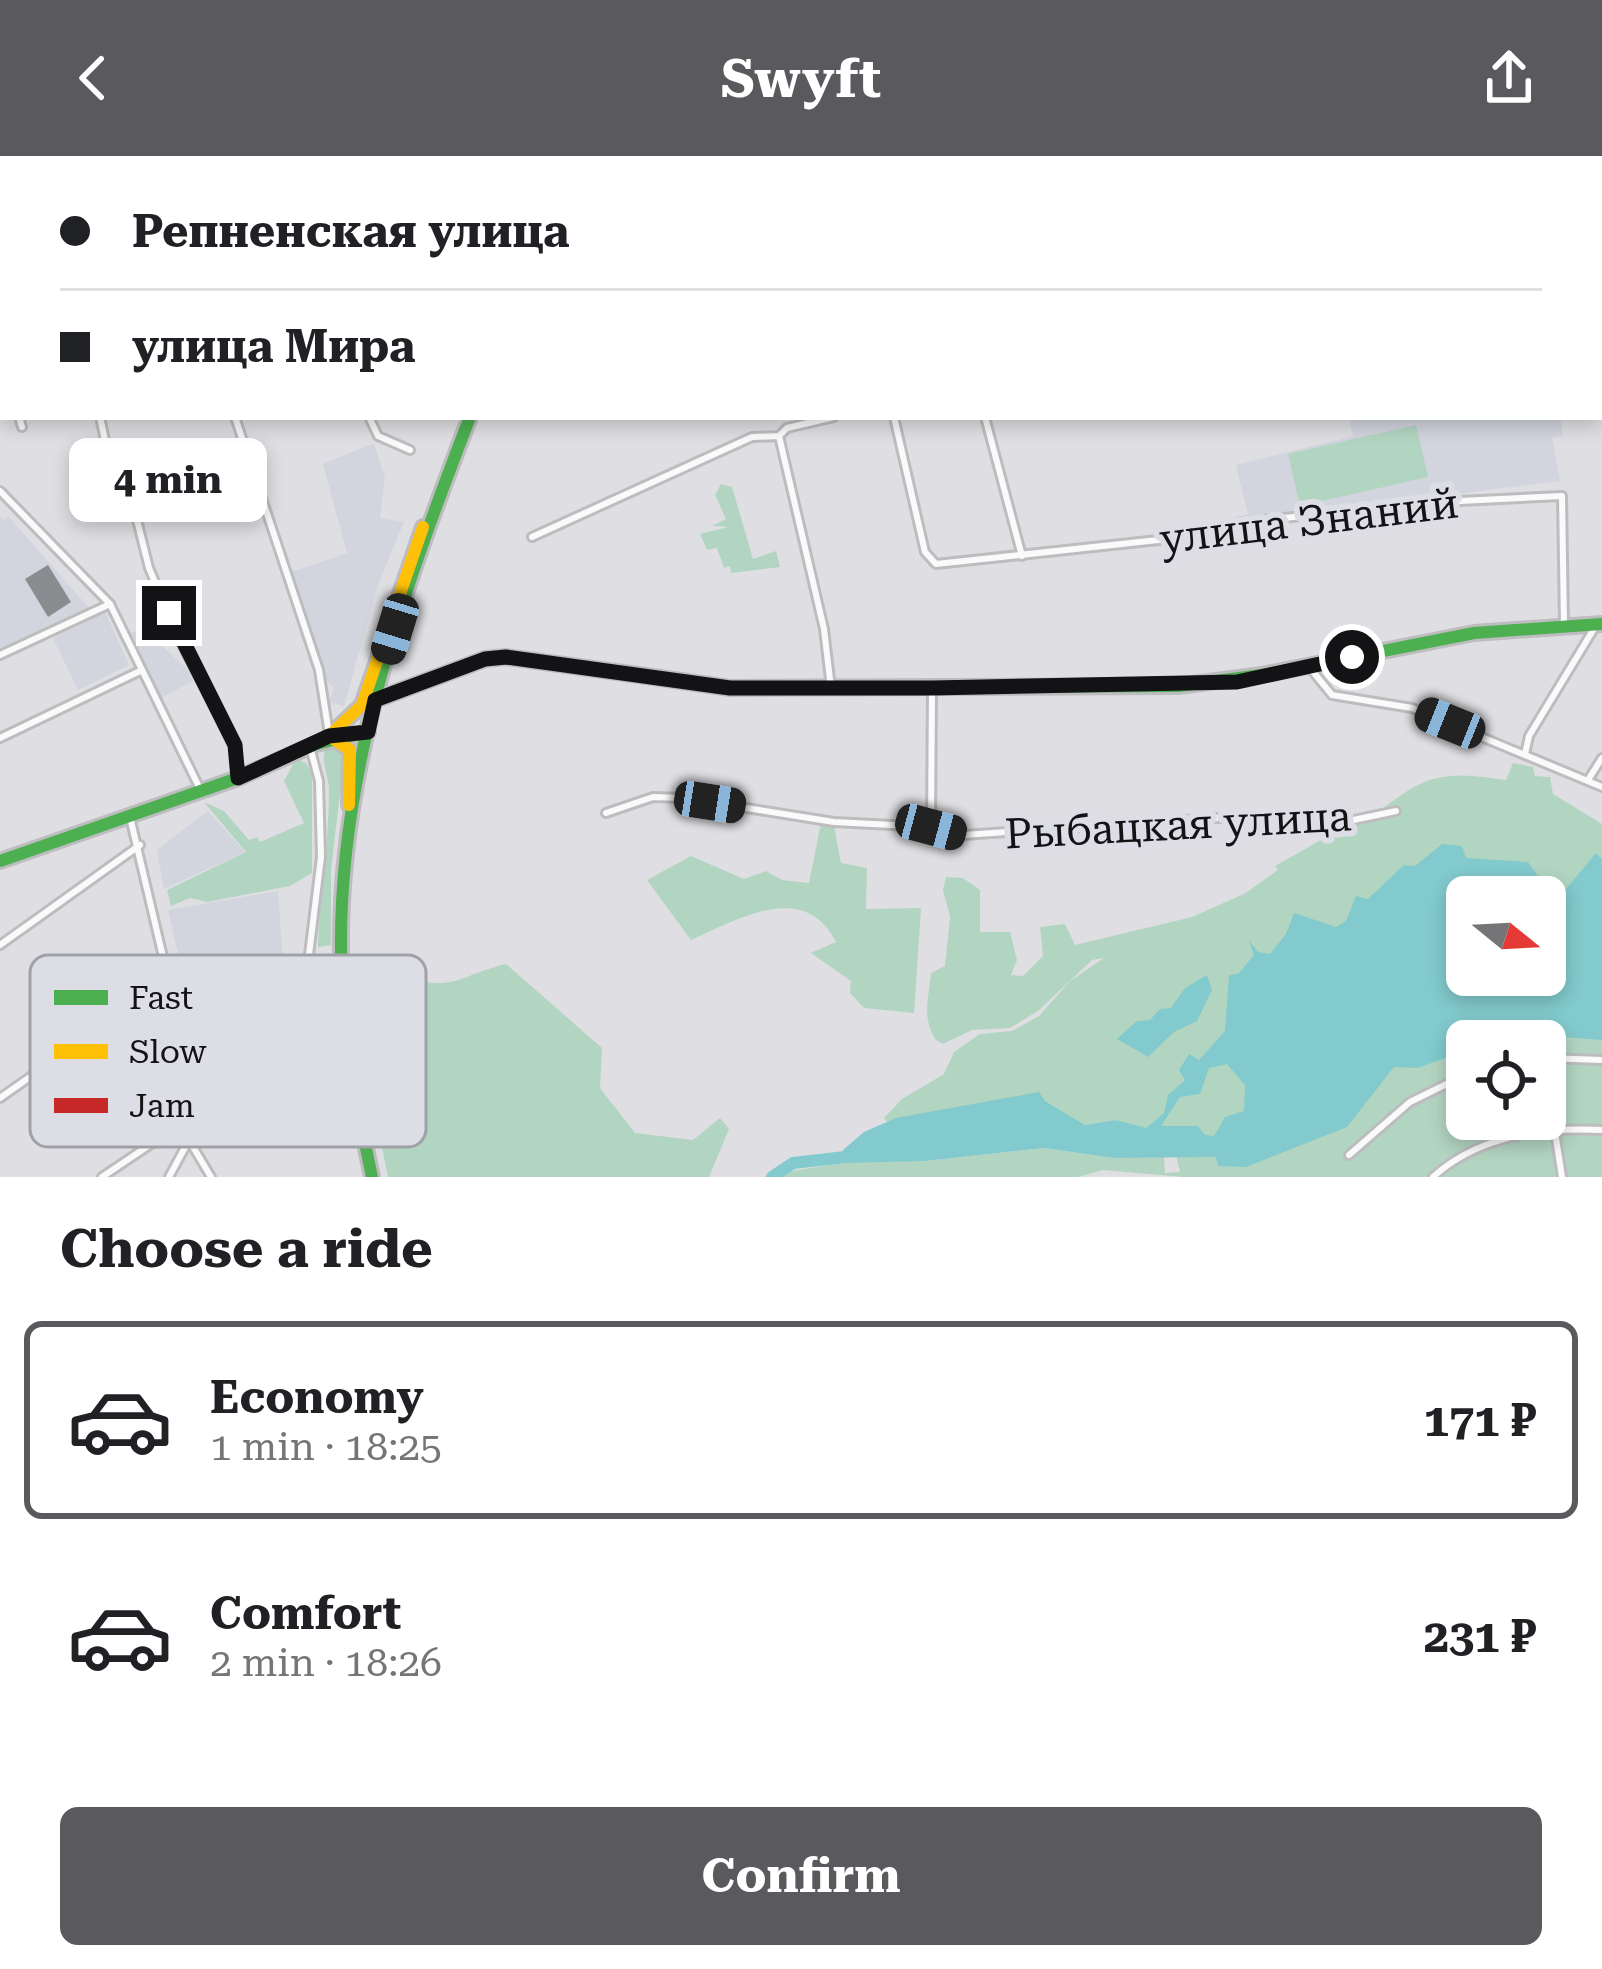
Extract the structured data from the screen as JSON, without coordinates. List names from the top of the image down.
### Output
{
  "streets": {
    "street": ["улица Знаний", "Рыбацкая улица"]
  },
  "legend": ["Fast", "Slow", "Jam"],
  "north": "right",
  "page": {
    "header": "Swyft",
    "banner": ["Репненская улица", "улица Мира"],
    "bubble": "4 min",
    "heading": "Choose a ride",
    "list": [
      {
        "name": "Economy",
        "note": "1 min · 18:25",
        "value": "171 ₽"
      },
      {
        "name": "Comfort",
        "note": "2 min · 18:26",
        "value": "231 ₽"
      }
    ],
    "buttons": "Confirm"
  }
}
